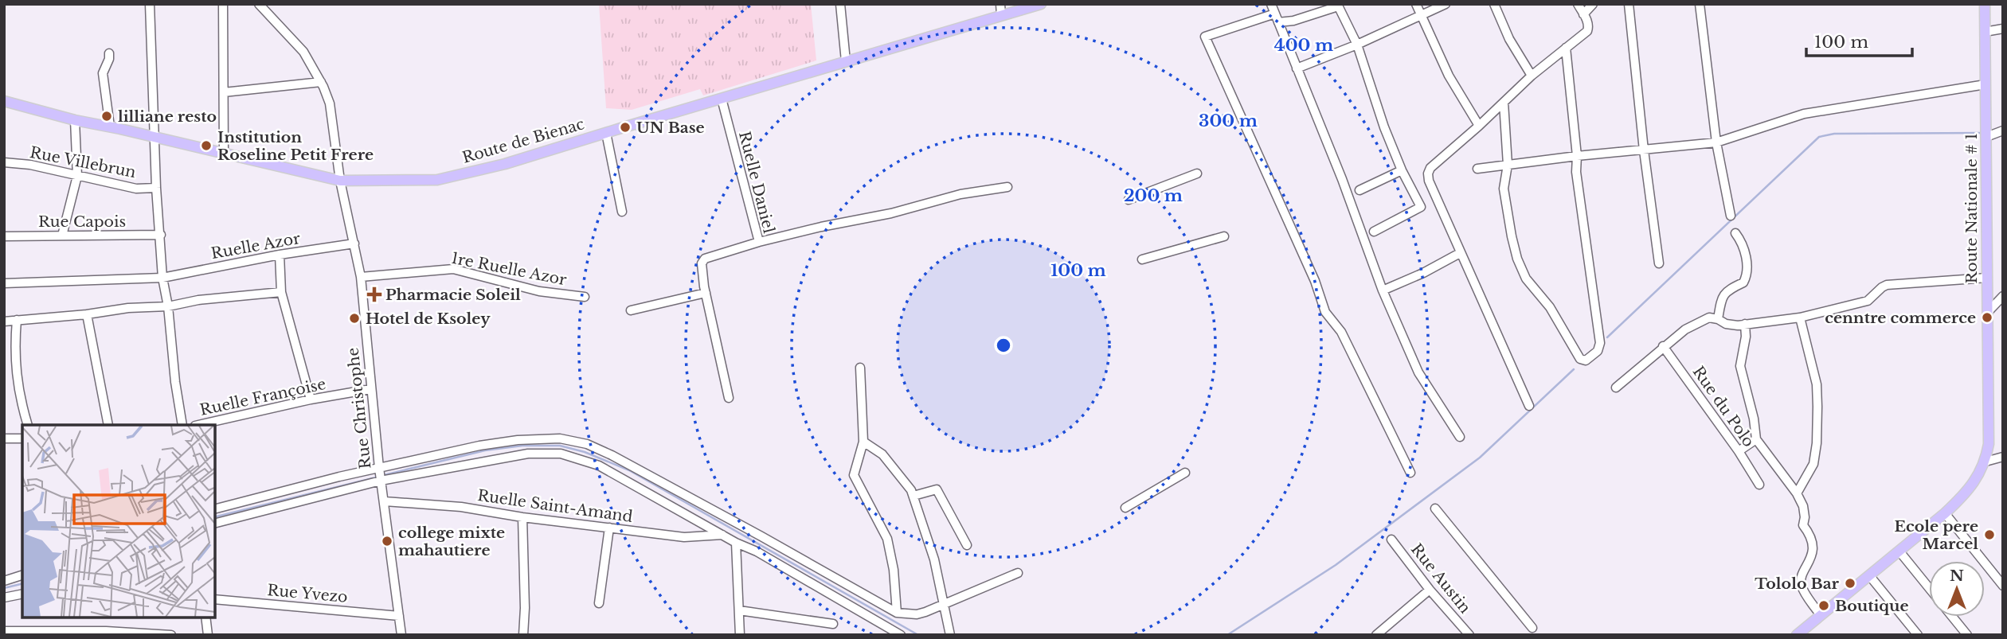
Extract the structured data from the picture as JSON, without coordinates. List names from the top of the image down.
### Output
{
  "streets": {
    "main road": ["Route de Bienac", "Route Nationale # 1"],
    "street": [
      "Rue Villebrun",
      "Ruelle Daniel",
      "Rue Capois",
      "Ruelle Azor",
      "1re Ruelle Azor",
      "Ruelle Françoise",
      "Rue du Polo",
      "Rue Christophe",
      "Ruelle Saint-Amand",
      "Rue Austin",
      "Rue Yvezo"
    ]
  },
  "crossings": [
    ["Route de Bienac", "Ruelle Daniel"],
    ["Route de Bienac", "Rue Christophe"],
    ["Ruelle Azor", "Rue Christophe"],
    ["1re Ruelle Azor", "Rue Christophe"],
    ["Ruelle Françoise", "Rue Christophe"],
    ["Rue Christophe", "Ruelle Saint-Amand"],
    ["Rue Christophe", "Rue Yvezo"]
  ],
  "places": {
    "other": [
      "lilliane resto",
      "UN Base",
      "Institution Roseline Petit Frere",
      "cenntre commerce",
      "Hotel de Ksoley",
      "Ecole pere Marcel",
      "college mixte mahautiere",
      "Tololo Bar",
      "Boutique"
    ],
    "health": ["Pharmacie Soleil"]
  },
  "scale_bar": "100 m",
  "north": "top",
  "rings": [
    "400 m",
    "300 m",
    "200 m",
    "100 m"
  ]
}
